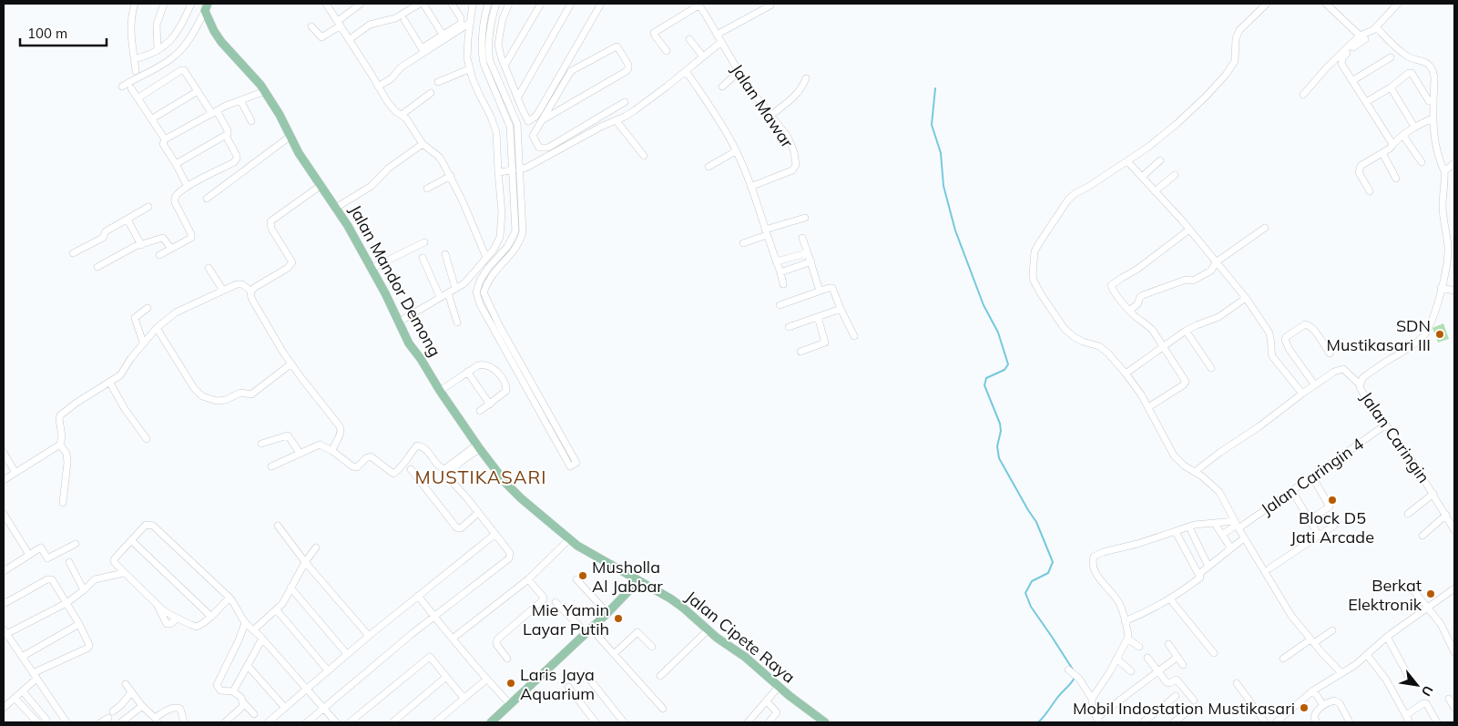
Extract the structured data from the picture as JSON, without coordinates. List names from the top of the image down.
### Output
{
  "streets": {
    "main road": ["Jalan Mandor Demong", "Jalan Cipete Raya"],
    "street": ["Jalan Mawar", "Jalan Caringin", "Jalan Caringin 4"]
  },
  "crossings": [
    ["Jalan Mandor Demong", "Jalan Cipete Raya"],
    ["Jalan Caringin", "Jalan Caringin 4"]
  ],
  "districts": ["MUSTIKASARI"],
  "places": [
    "SDN Mustikasari III",
    "Block D5 Jati Arcade",
    "Musholla Al Jabbar",
    "Berkat Elektronik",
    "Mie Yamin Layar Putih",
    "Laris Jaya Aquarium",
    "Mobil Indostation Mustikasari"
  ],
  "scale_bar": "100 m",
  "north": "bottom right"
}
